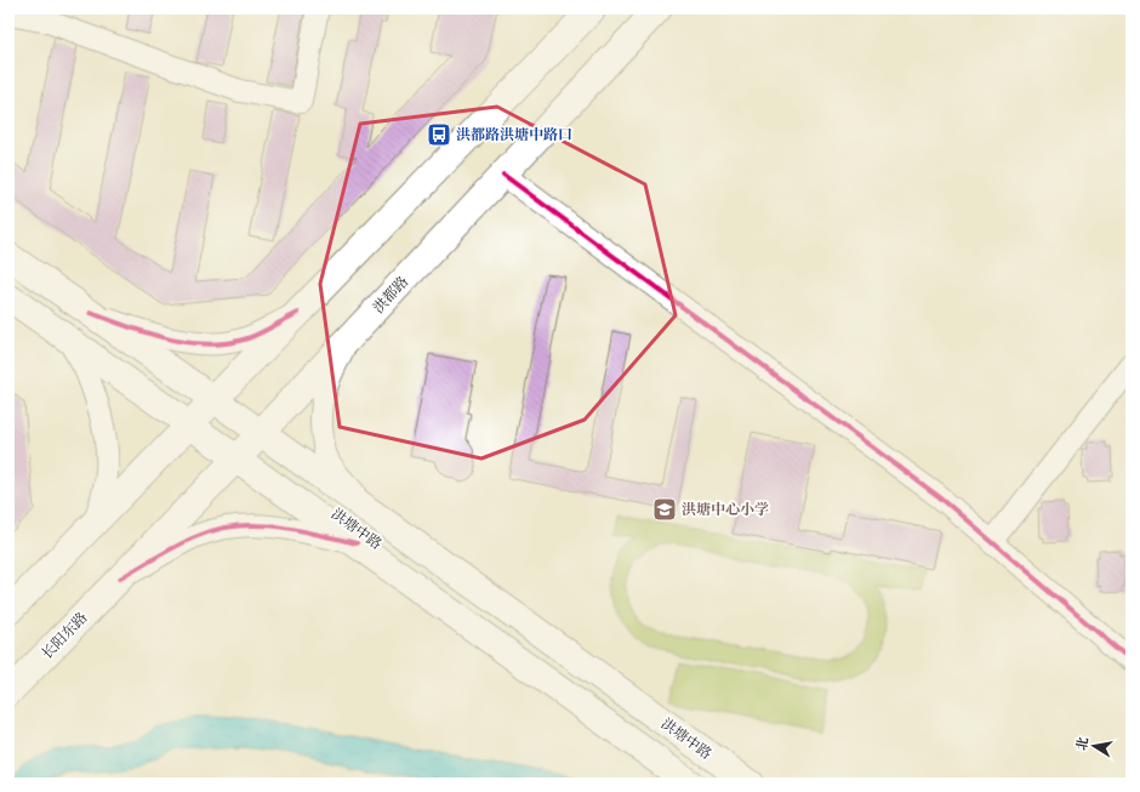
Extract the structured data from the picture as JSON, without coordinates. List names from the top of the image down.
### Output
{
  "streets": {
    "main road": ["洪都路", "洪塘中路", "长阳东路"]
  },
  "crossings": [
    ["洪都路", "洪塘中路"],
    ["洪都路", "长阳东路"]
  ],
  "places": {
    "bus stop": ["洪都路洪塘中路口"],
    "school or university": ["洪塘中心小学"]
  },
  "north": "left"
}
